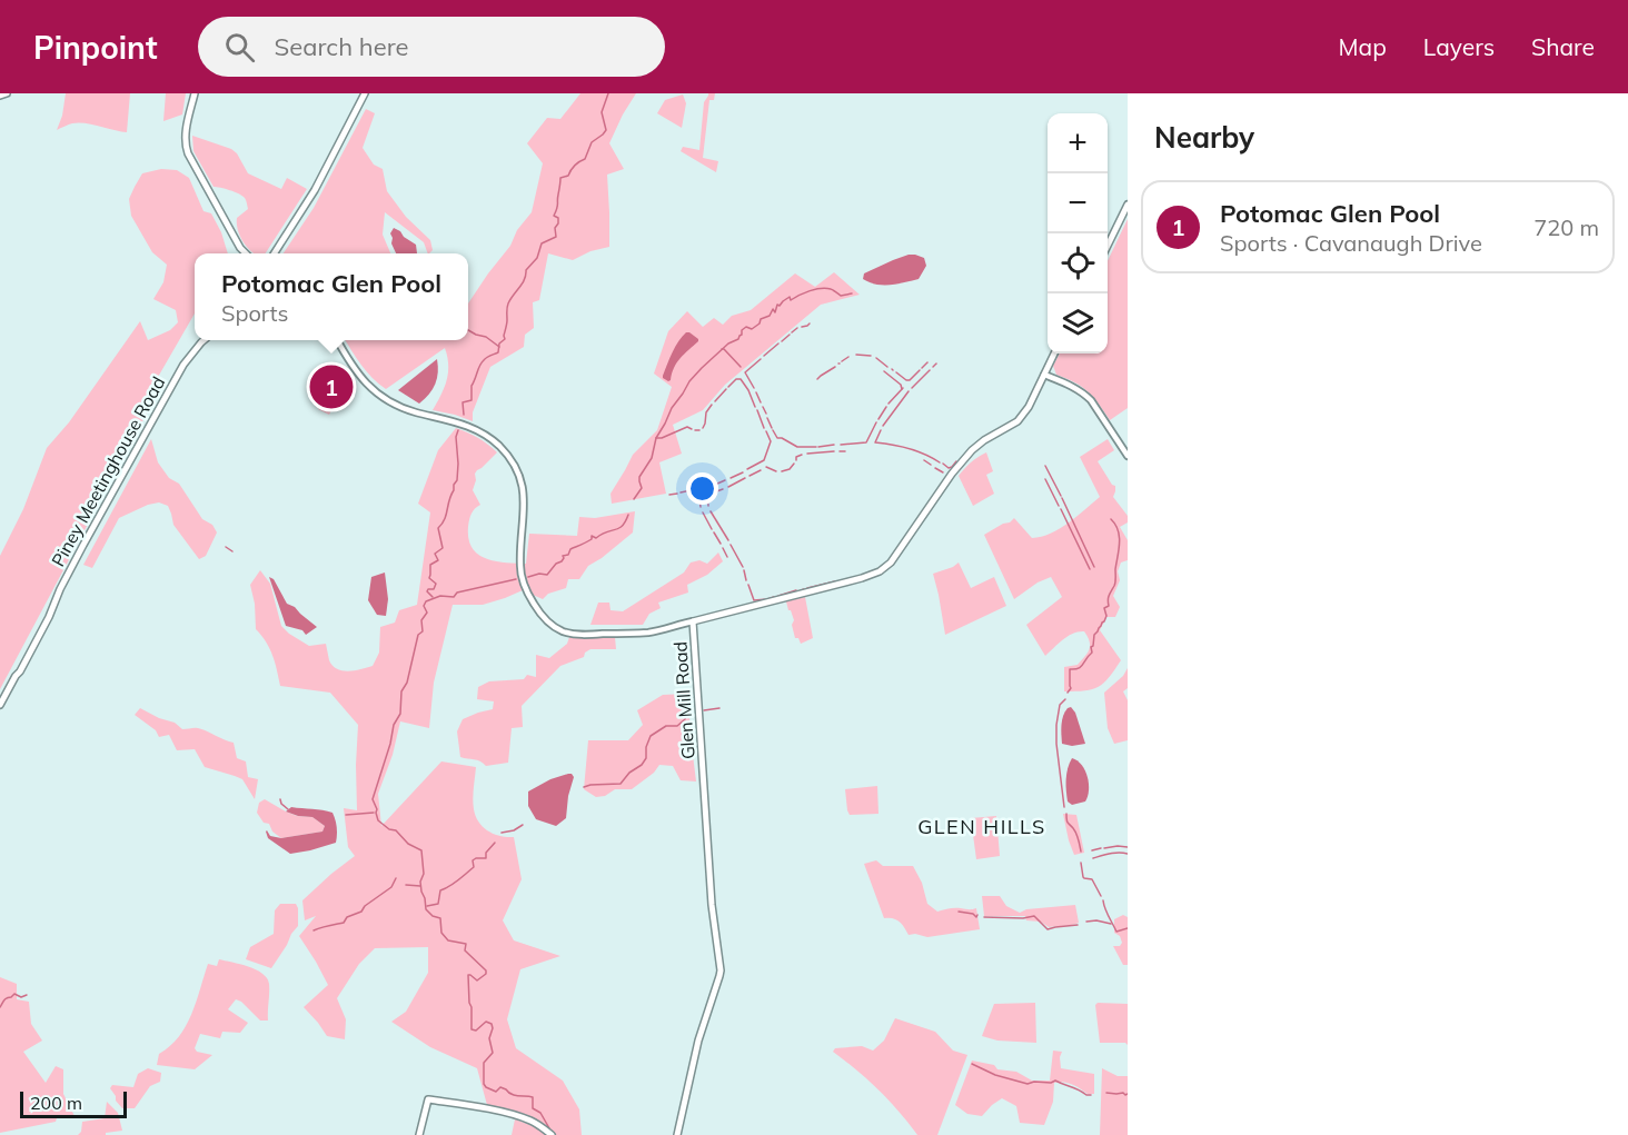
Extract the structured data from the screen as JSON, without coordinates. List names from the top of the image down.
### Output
{
  "streets": {
    "main road": ["Piney Meetinghouse Road", "Glen Mill Road"]
  },
  "districts": ["GLEN HILLS"],
  "scale_bar": "200 m",
  "page": {
    "header": "Pinpoint",
    "search": "Search here",
    "nav": ["Map", "Layers", "Share"],
    "heading": "Nearby",
    "map_buttons": ["+", "−"],
    "list": [
      {
        "mark": "1",
        "name": "Potomac Glen Pool",
        "note": "Sports · Cavanaugh Drive",
        "value": "720 m"
      }
    ],
    "popup": ["Potomac Glen Pool", "Sports"],
    "pins": "1",
    "scale": "200 m"
  }
}
